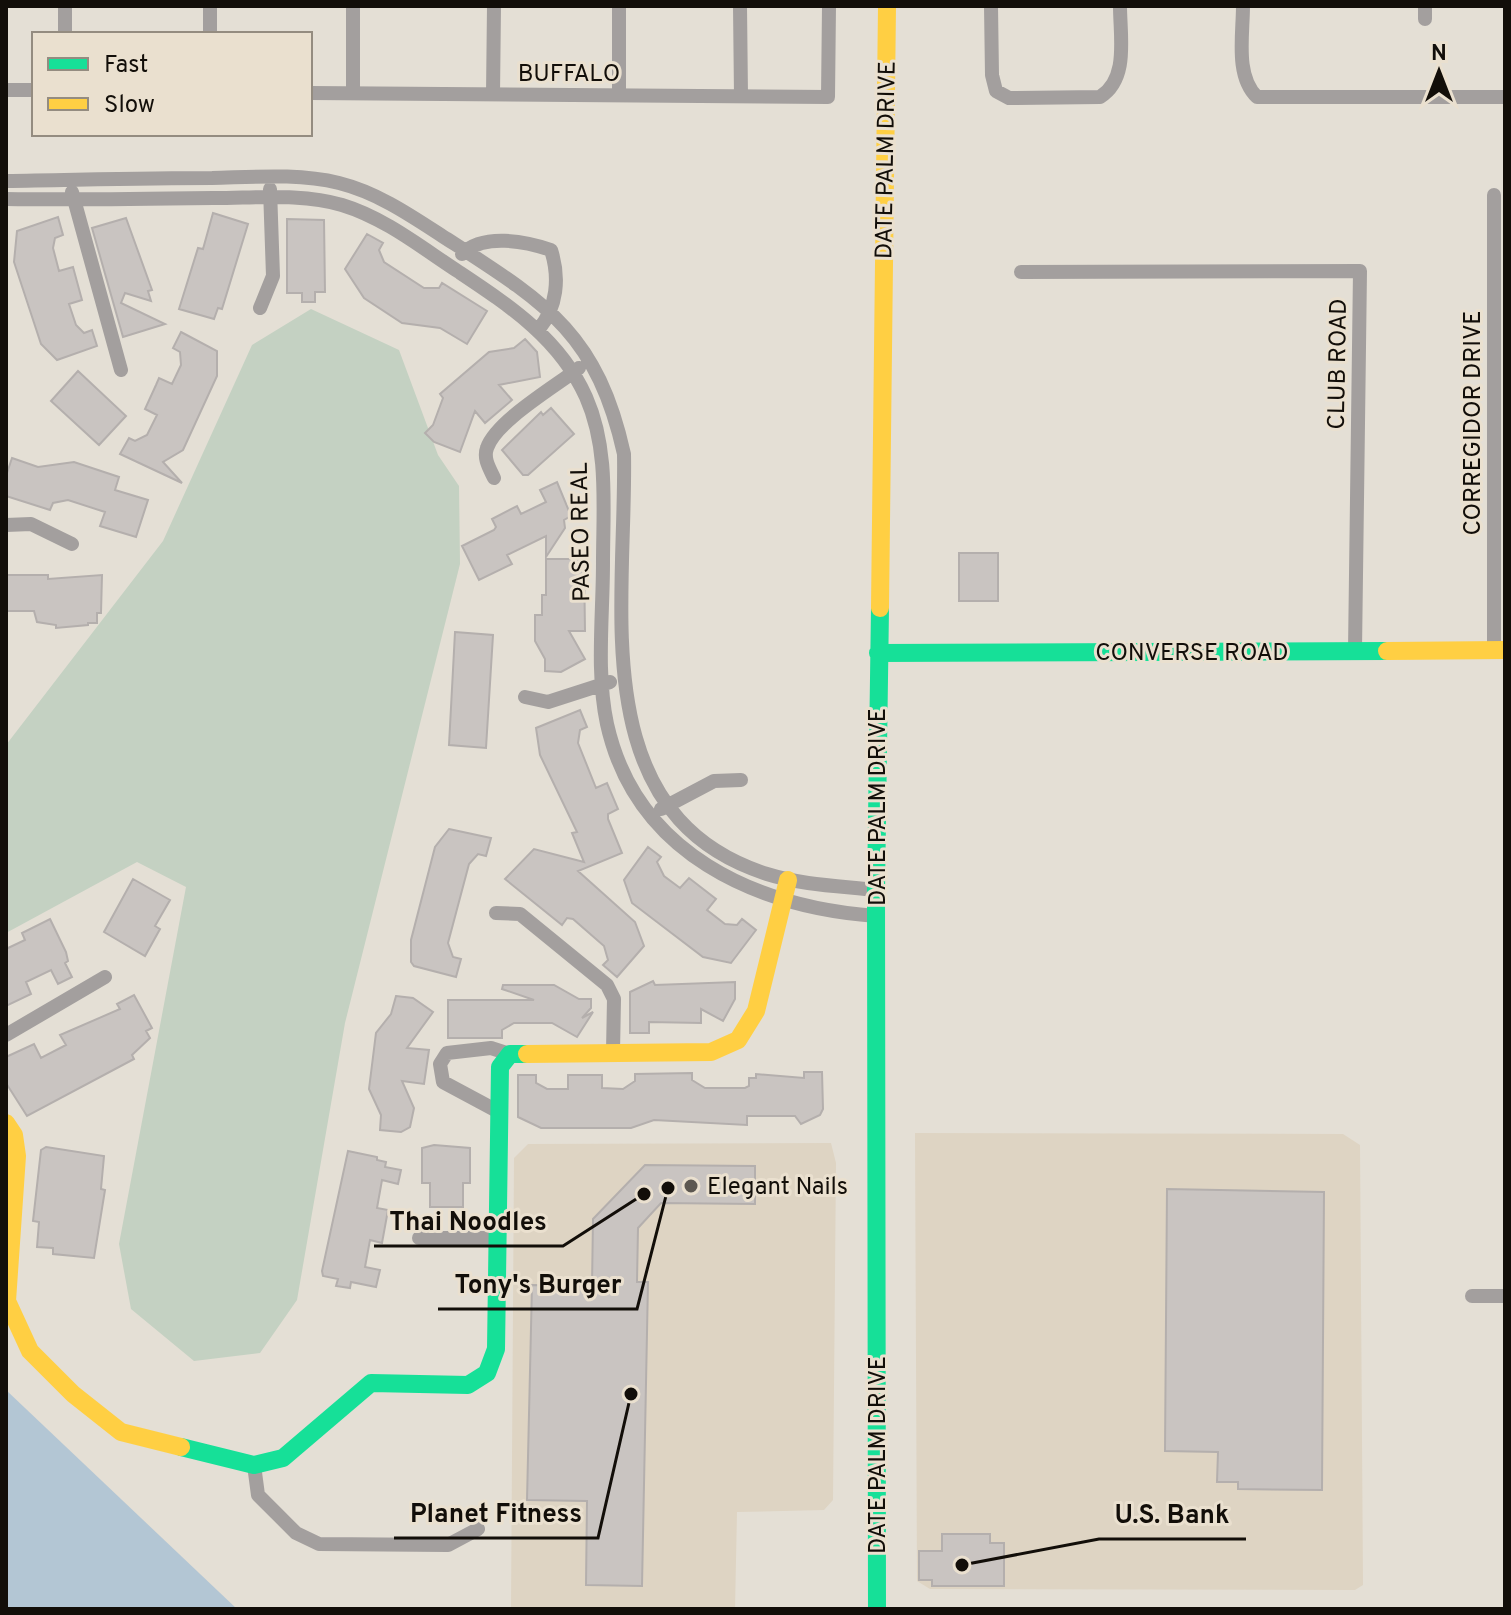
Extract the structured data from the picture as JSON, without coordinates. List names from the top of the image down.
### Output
{
  "streets": {
    "street": [
      "BUFFALO",
      "DATE PALM DRIVE",
      "CLUB ROAD",
      "CORREGIDOR DRIVE",
      "PASEO REAL",
      "CONVERSE ROAD"
    ]
  },
  "crossings": [
    ["DATE PALM DRIVE", "PASEO REAL"],
    ["DATE PALM DRIVE", "CONVERSE ROAD"],
    ["CLUB ROAD", "CONVERSE ROAD"],
    ["CORREGIDOR DRIVE", "CONVERSE ROAD"]
  ],
  "places": [
    "Elegant Nails",
    "Tony's Burger",
    "Thai Noodles",
    "Planet Fitness",
    "U.S. Bank"
  ],
  "legend": ["Fast", "Slow"],
  "north": "top"
}
